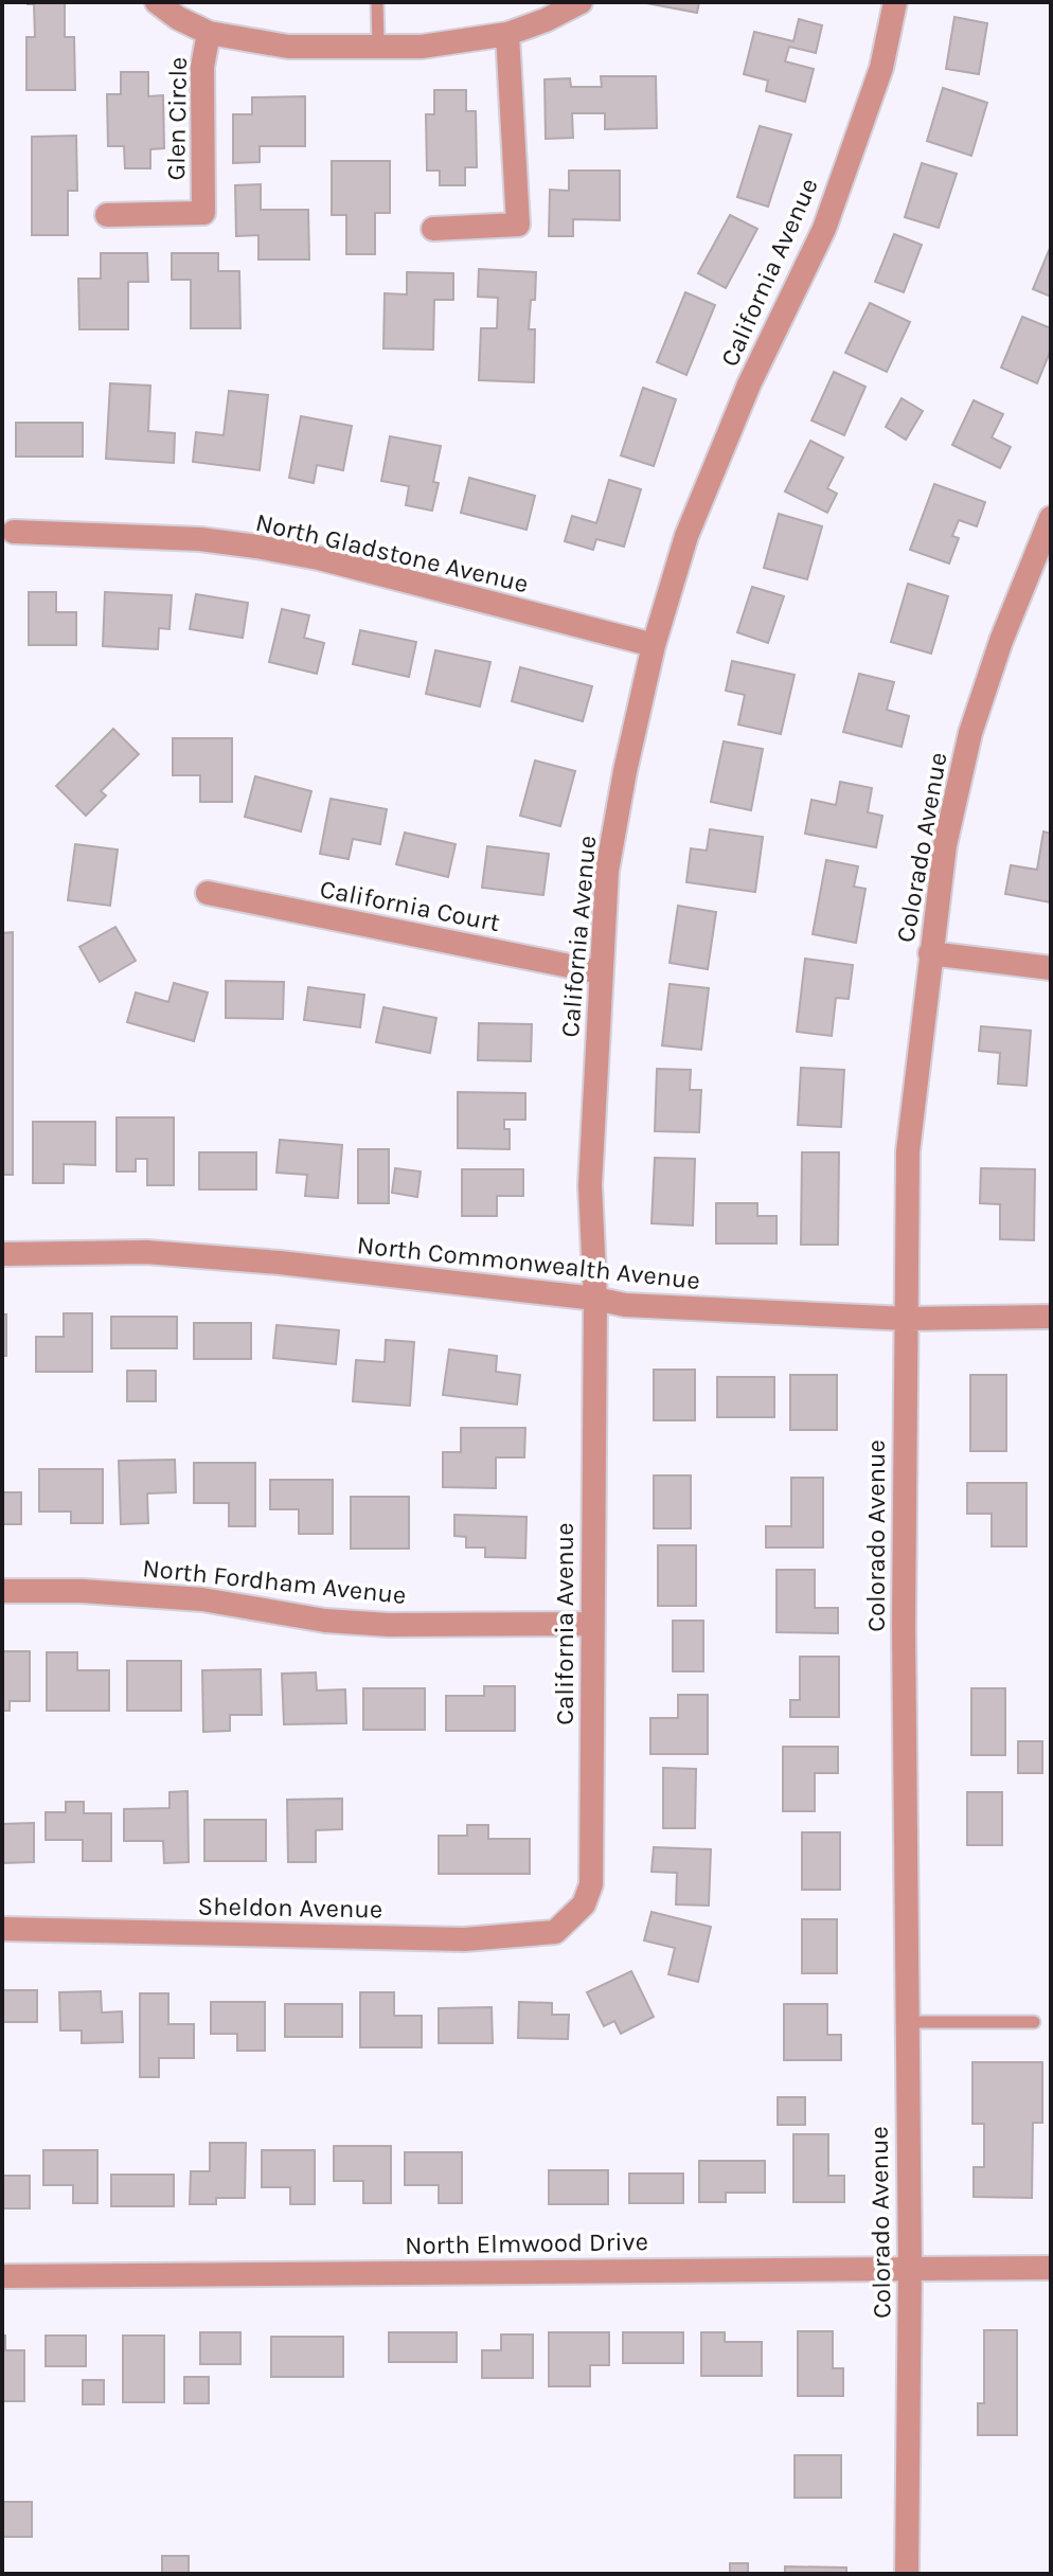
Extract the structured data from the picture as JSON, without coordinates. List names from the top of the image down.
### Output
{
  "streets": {
    "street": [
      "Glen Circle",
      "California Avenue",
      "North Gladstone Avenue",
      "Colorado Avenue",
      "California Court",
      "North Commonwealth Avenue",
      "North Fordham Avenue",
      "Sheldon Avenue",
      "North Elmwood Drive"
    ]
  },
  "crossings": [
    ["California Avenue", "North Gladstone Avenue"],
    ["California Avenue", "California Court"],
    ["California Avenue", "North Commonwealth Avenue"],
    ["California Avenue", "North Fordham Avenue"],
    ["California Avenue", "Sheldon Avenue"],
    ["Colorado Avenue", "North Commonwealth Avenue"],
    ["Colorado Avenue", "North Elmwood Drive"]
  ]
}
